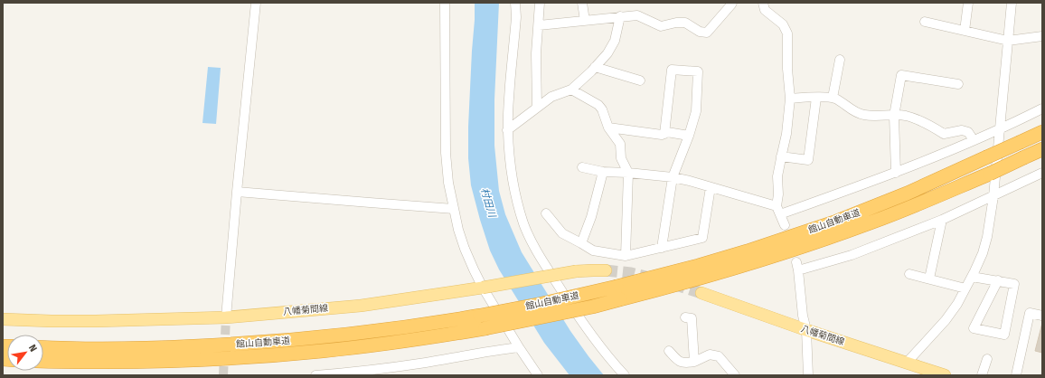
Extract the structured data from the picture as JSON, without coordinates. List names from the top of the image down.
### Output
{
  "streets": {
    "highway": ["館山自動車道"],
    "main road": ["八幡菊間線"]
  },
  "water": ["村田川"],
  "north": "top right"
}
